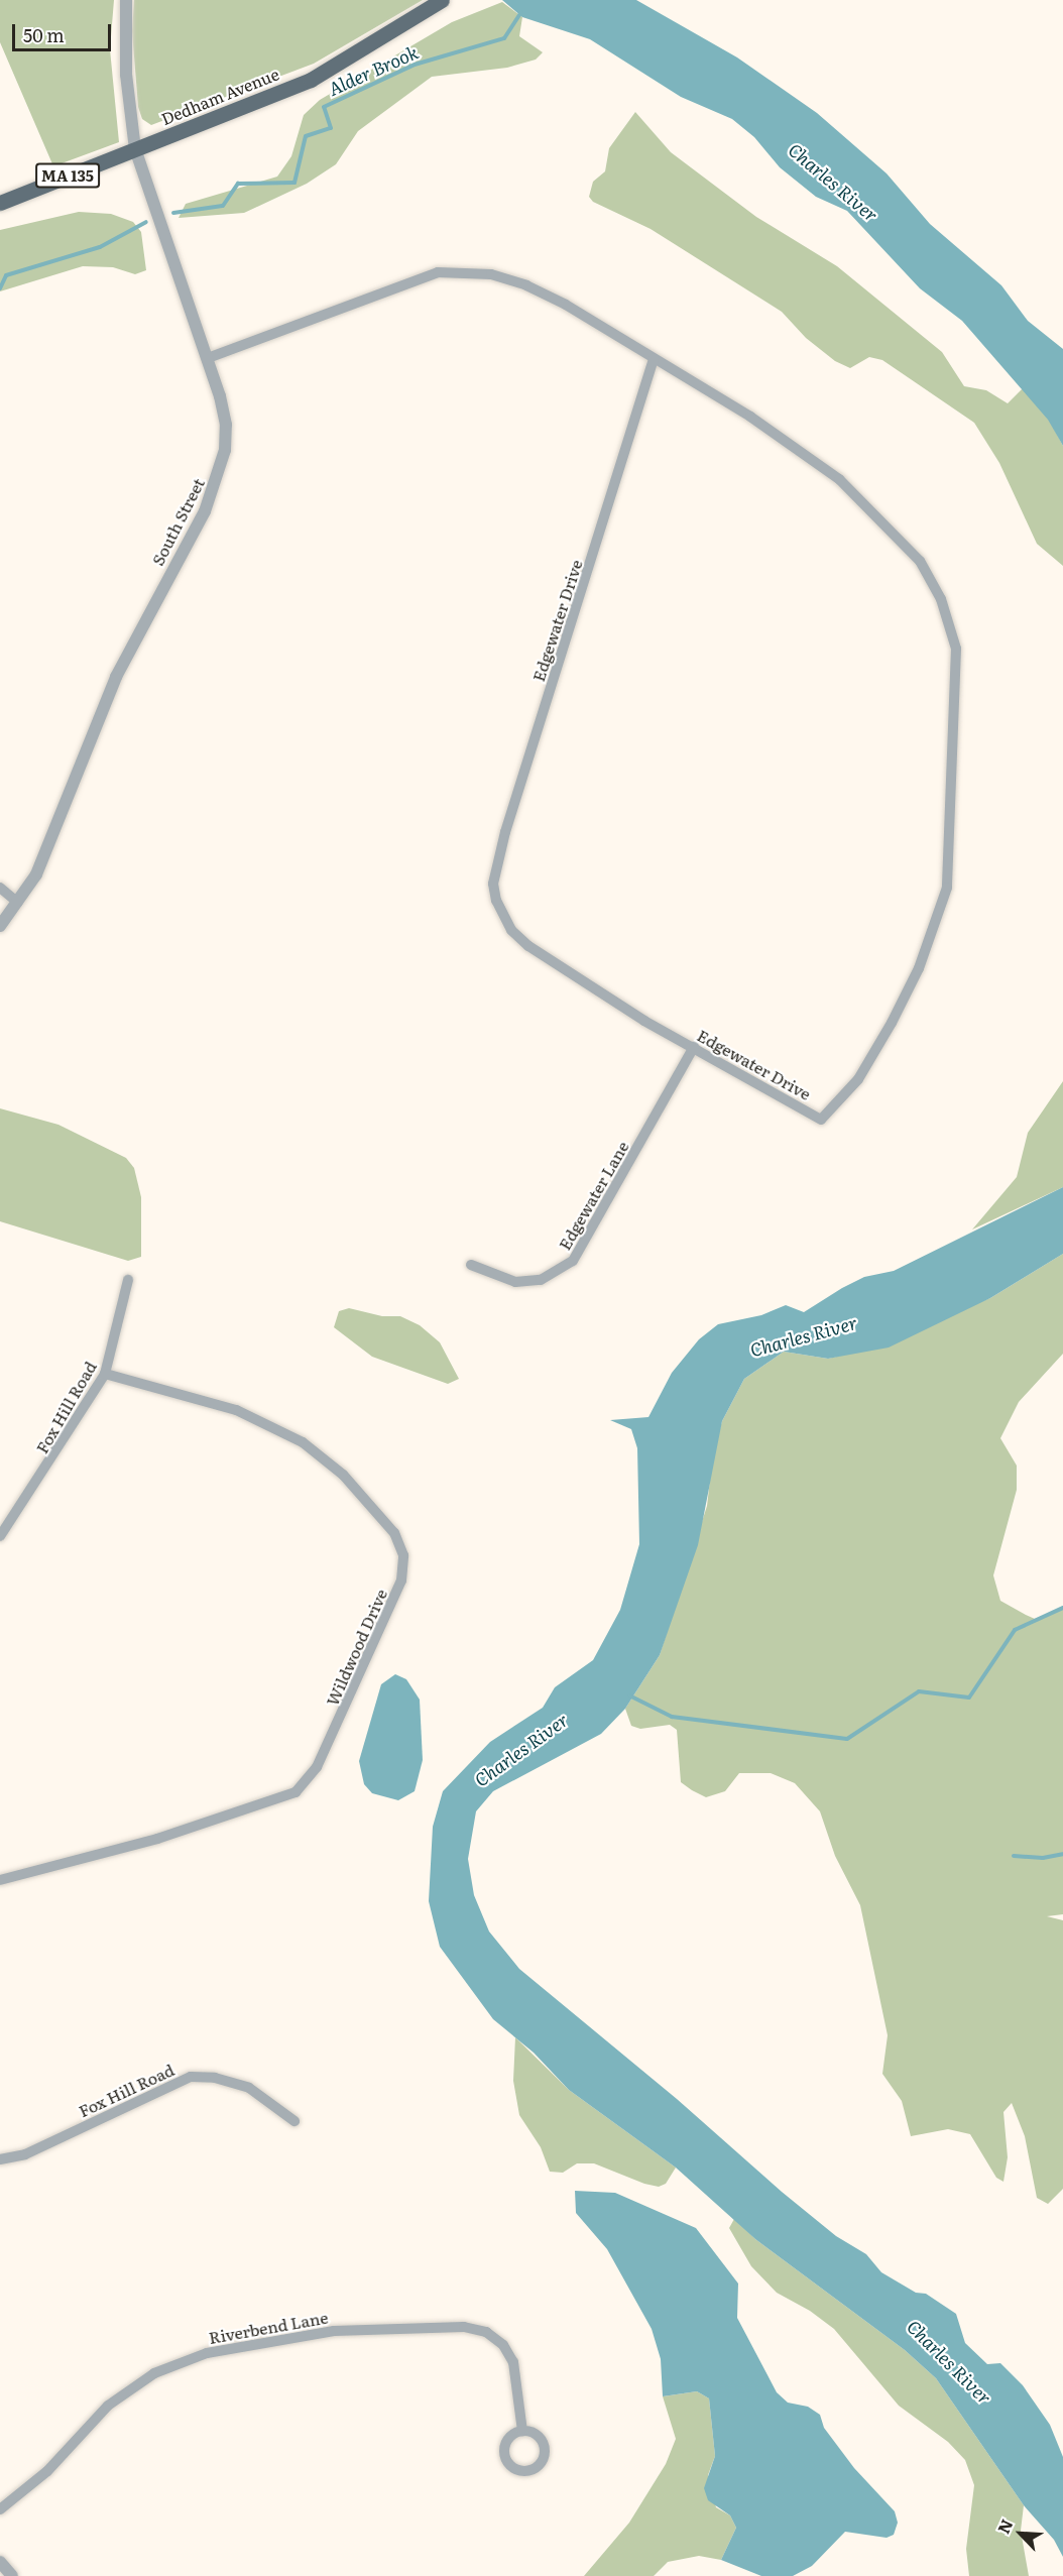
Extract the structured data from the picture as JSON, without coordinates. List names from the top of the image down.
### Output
{
  "streets": {
    "main road": ["Dedham Avenue", "MA 135"],
    "street": [
      "South Street",
      "Edgewater Drive",
      "Edgewater Lane",
      "Fox Hill Road",
      "Wildwood Drive",
      "Riverbend Lane"
    ]
  },
  "crossings": [
    ["Dedham Avenue", "South Street"],
    ["South Street", "Edgewater Drive"],
    ["Edgewater Drive", "Edgewater Lane"],
    ["Fox Hill Road", "Wildwood Drive"]
  ],
  "water": ["Alder Brook", "Charles River"],
  "scale_bar": "50 m",
  "north": "top left"
}
